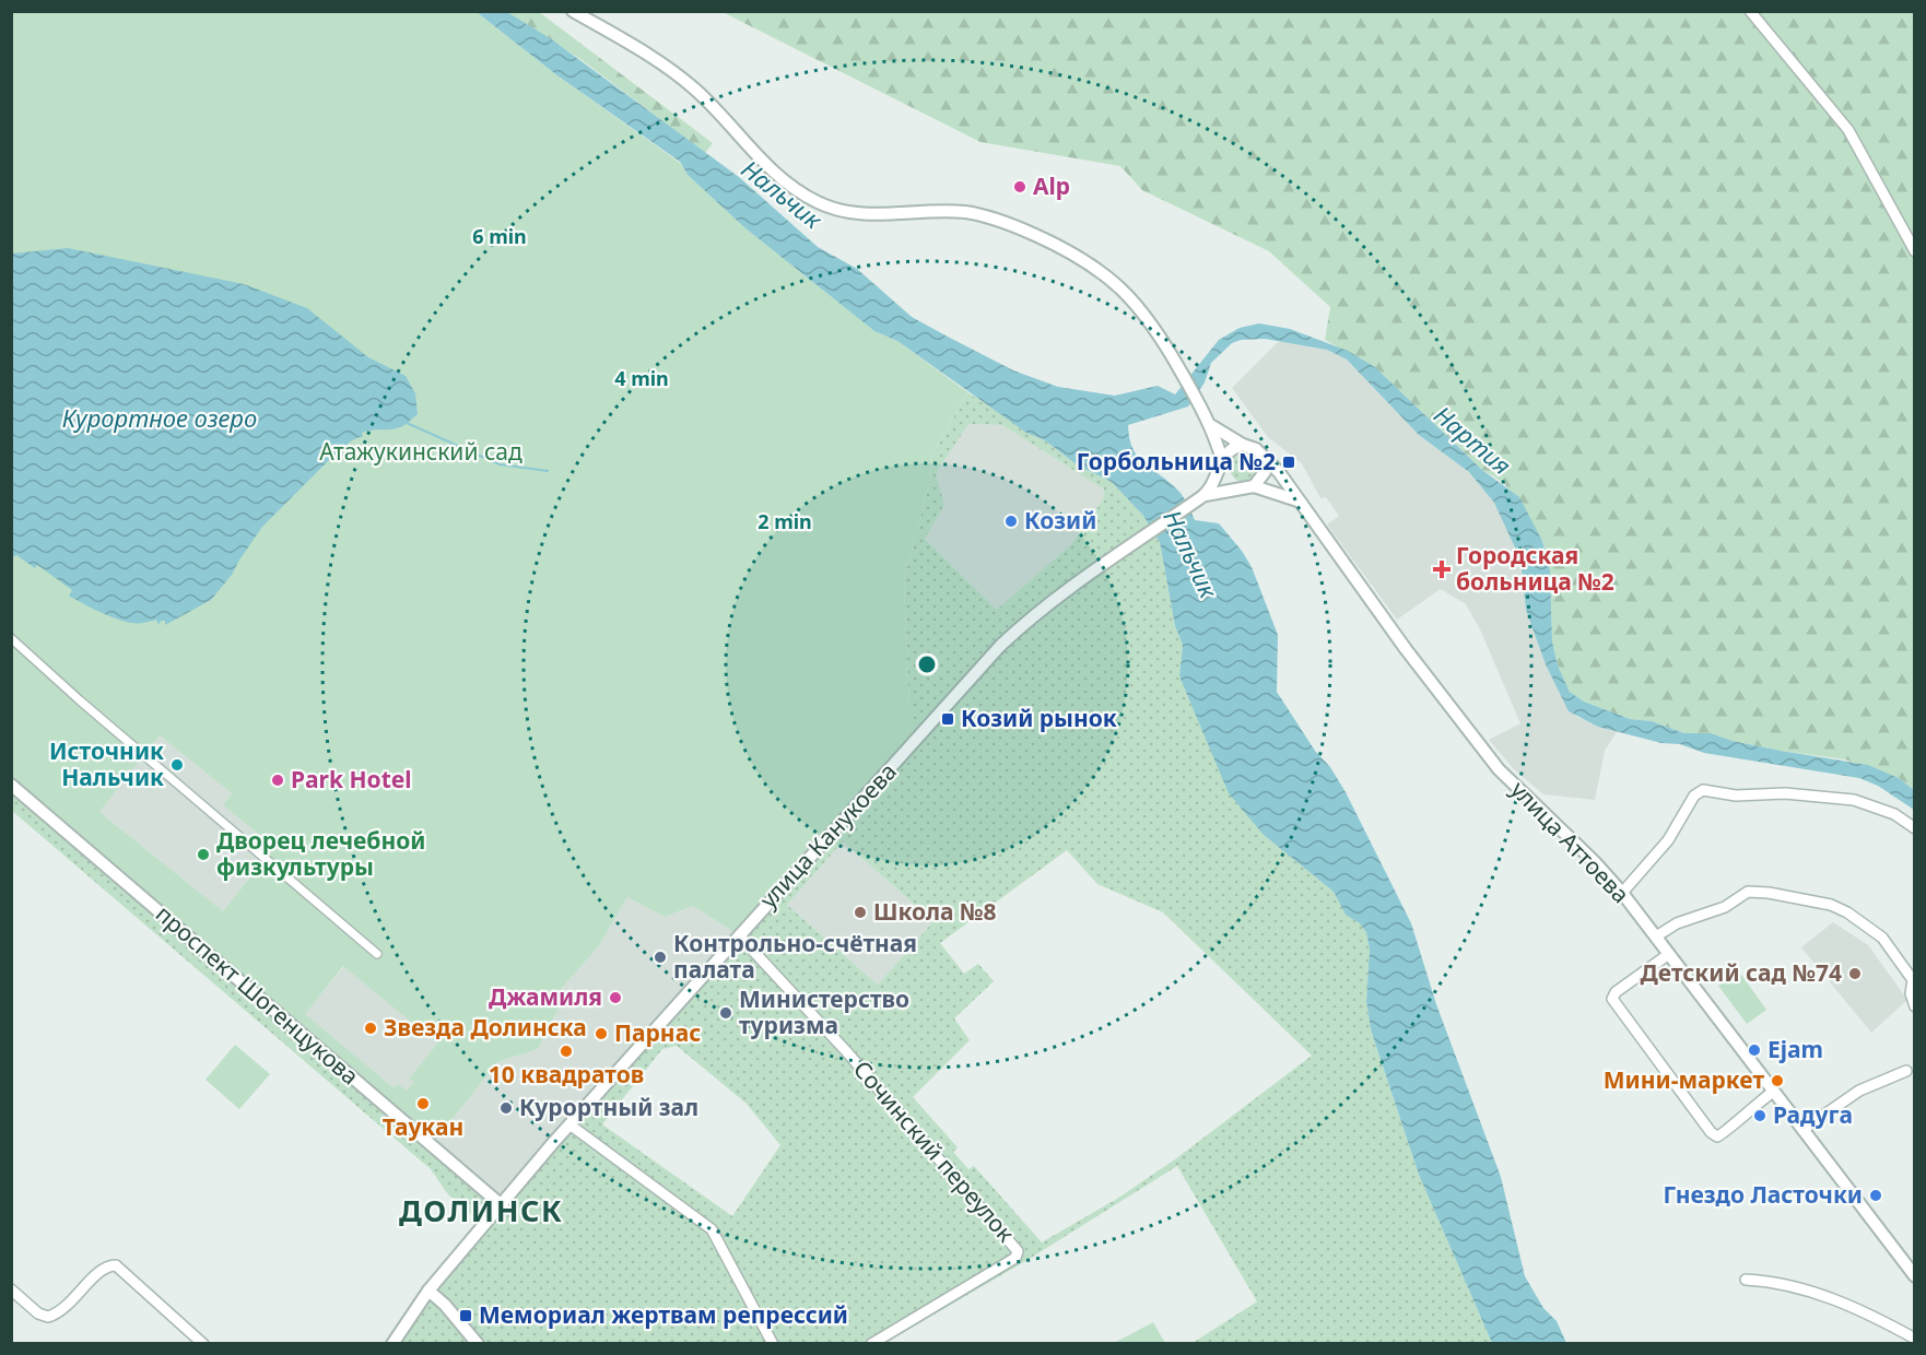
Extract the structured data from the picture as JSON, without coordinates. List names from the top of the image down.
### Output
{
  "streets": {
    "street": [
      "улица Канукоева",
      "улица Аттоева",
      "проспект Шогенцукова",
      "Сочинский переулок"
    ]
  },
  "crossings": [
    ["улица Канукоева", "проспект Шогенцукова"],
    ["улица Канукоева", "Сочинский переулок"]
  ],
  "districts": ["ДОЛИНСК"],
  "water": ["Нальчик", "Курортное озеро", "Нартия"],
  "parks": ["Атажукинский сад"],
  "places": {
    "other": [
      "Alp",
      "Козий",
      "Источник Нальчик",
      "Park Hotel",
      "Дворец лечебной физкультуры",
      "Школа №8",
      "Контрольно-счётная палата",
      "Детский сад №74",
      "Джамиля",
      "Министерство туризма",
      "Звезда Долинска",
      "Парнас",
      "Ejam",
      "10 квадратов",
      "Мини-маркет",
      "Таукан",
      "Курортный зал",
      "Радуга",
      "Гнездо Ласточки"
    ],
    "transit": ["Горбольница №2", "Козий рынок", "Мемориал жертвам репрессий"],
    "health": ["Городская больница №2"]
  },
  "rings": ["6 min", "4 min", "2 min"]
}
